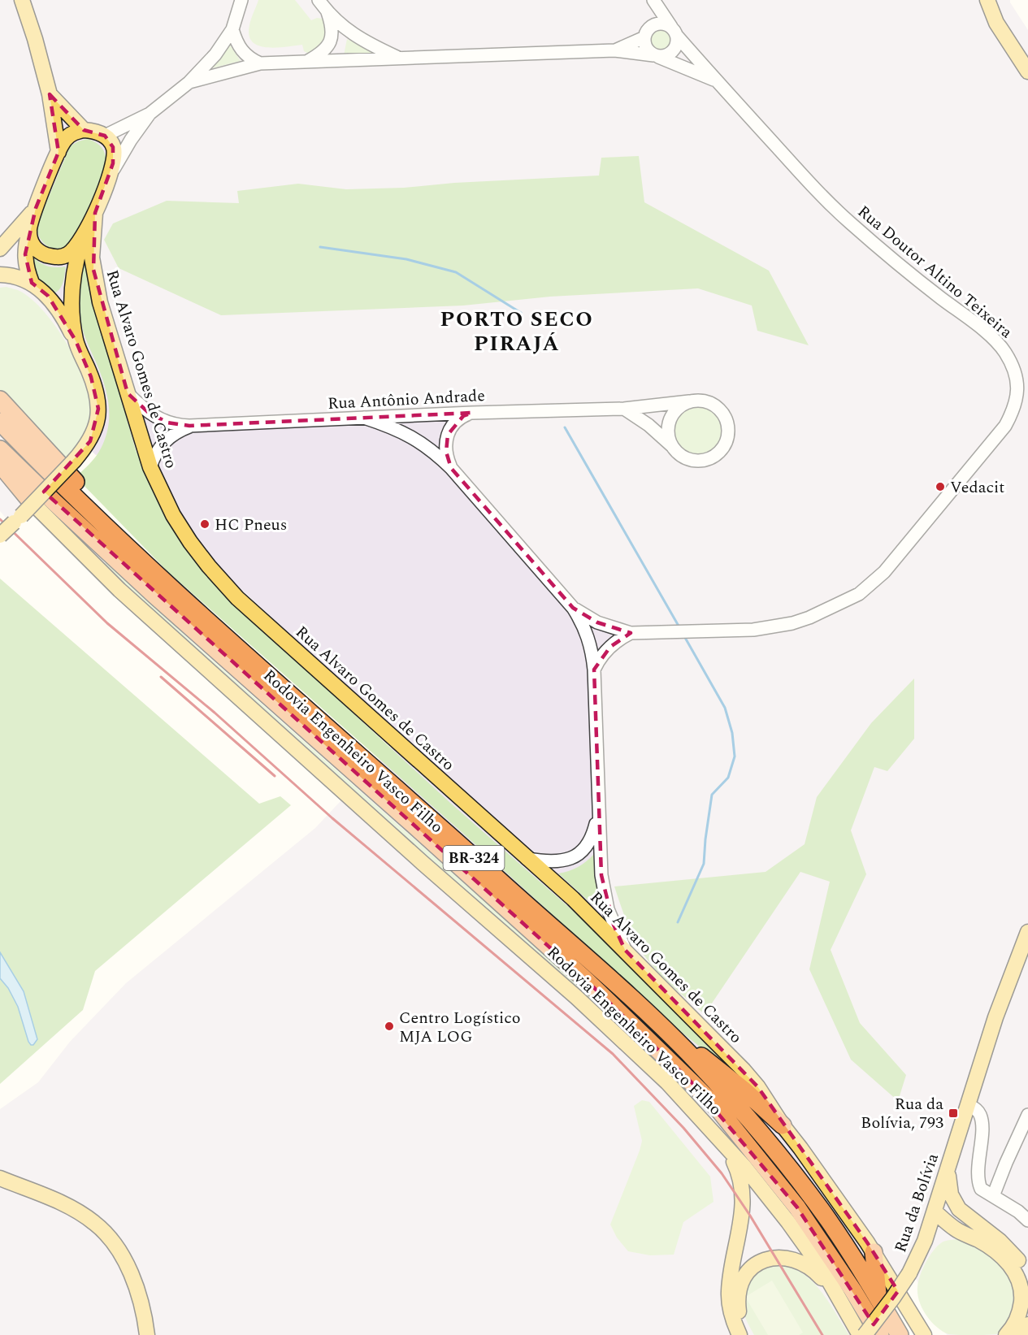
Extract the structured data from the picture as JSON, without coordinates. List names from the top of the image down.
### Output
{
  "streets": {
    "highway": ["Rodovia Engenheiro Vasco Filho", "BR-324"],
    "main road": ["Rua Alvaro Gomes de Castro", "Rua da Bolívia"],
    "street": ["Rua Doutor Altino Teixeira", "Rua Antônio Andrade"]
  },
  "crossings": [
    ["Rua Alvaro Gomes de Castro", "Rua Antônio Andrade"]
  ],
  "districts": ["PORTO SECO PIRAJÁ"],
  "places": {
    "other": ["Vedacit", "HC Pneus", "Centro Logístico MJA LOG"],
    "transit": ["Rua da Bolívia, 793"]
  }
}
